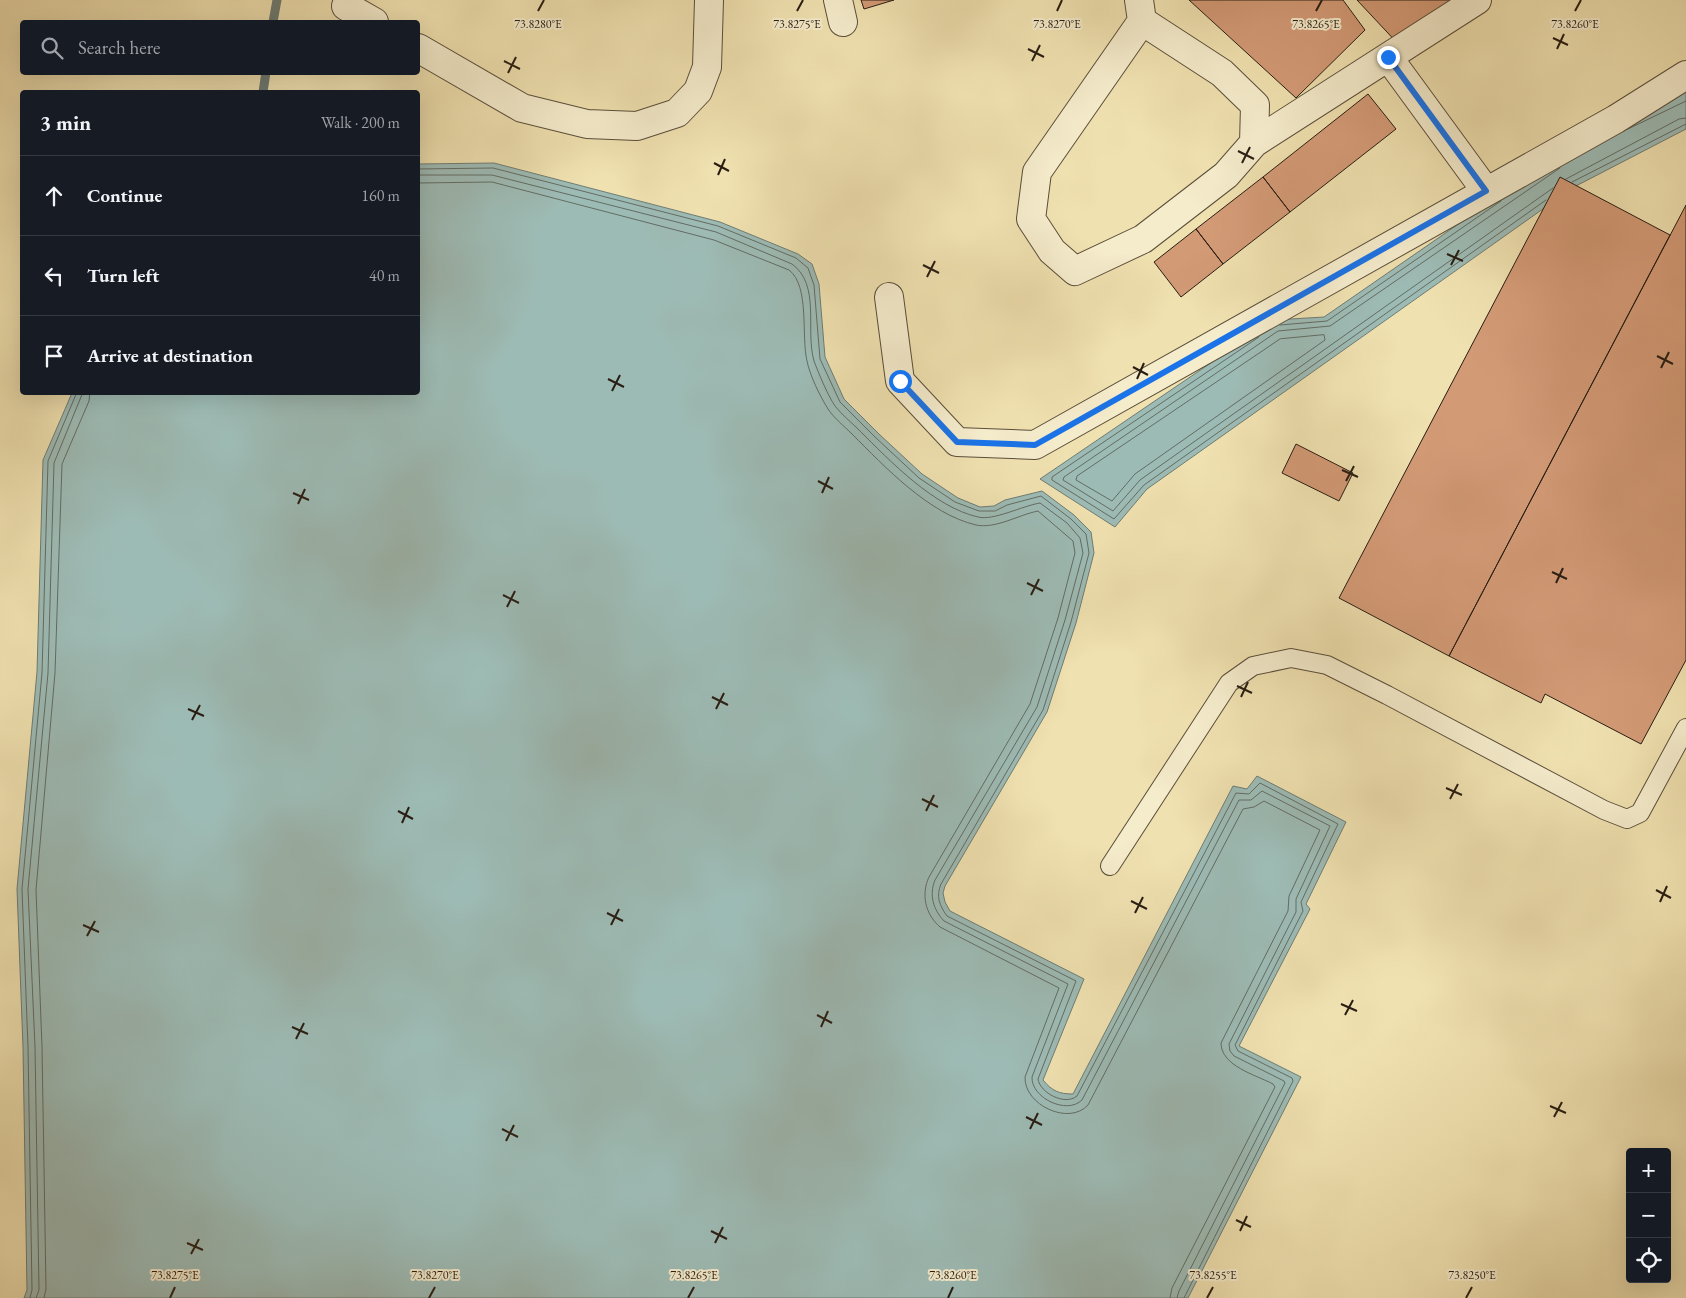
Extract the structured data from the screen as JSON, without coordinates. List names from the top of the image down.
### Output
{
  "page": {
    "search": "Search here",
    "heading": ["3 min", "Walk · 200 m"],
    "list": [
      ["Continue", "160 m"],
      ["Turn left", "40 m"],
      "Arrive at destination"
    ],
    "map_buttons": ["+", "−"]
  },
  "coordinates": [
    "73.8280°E",
    "73.8275°E",
    "73.8270°E",
    "73.8265°E",
    "73.8260°E",
    "73.8255°E",
    "73.8250°E"
  ]
}
